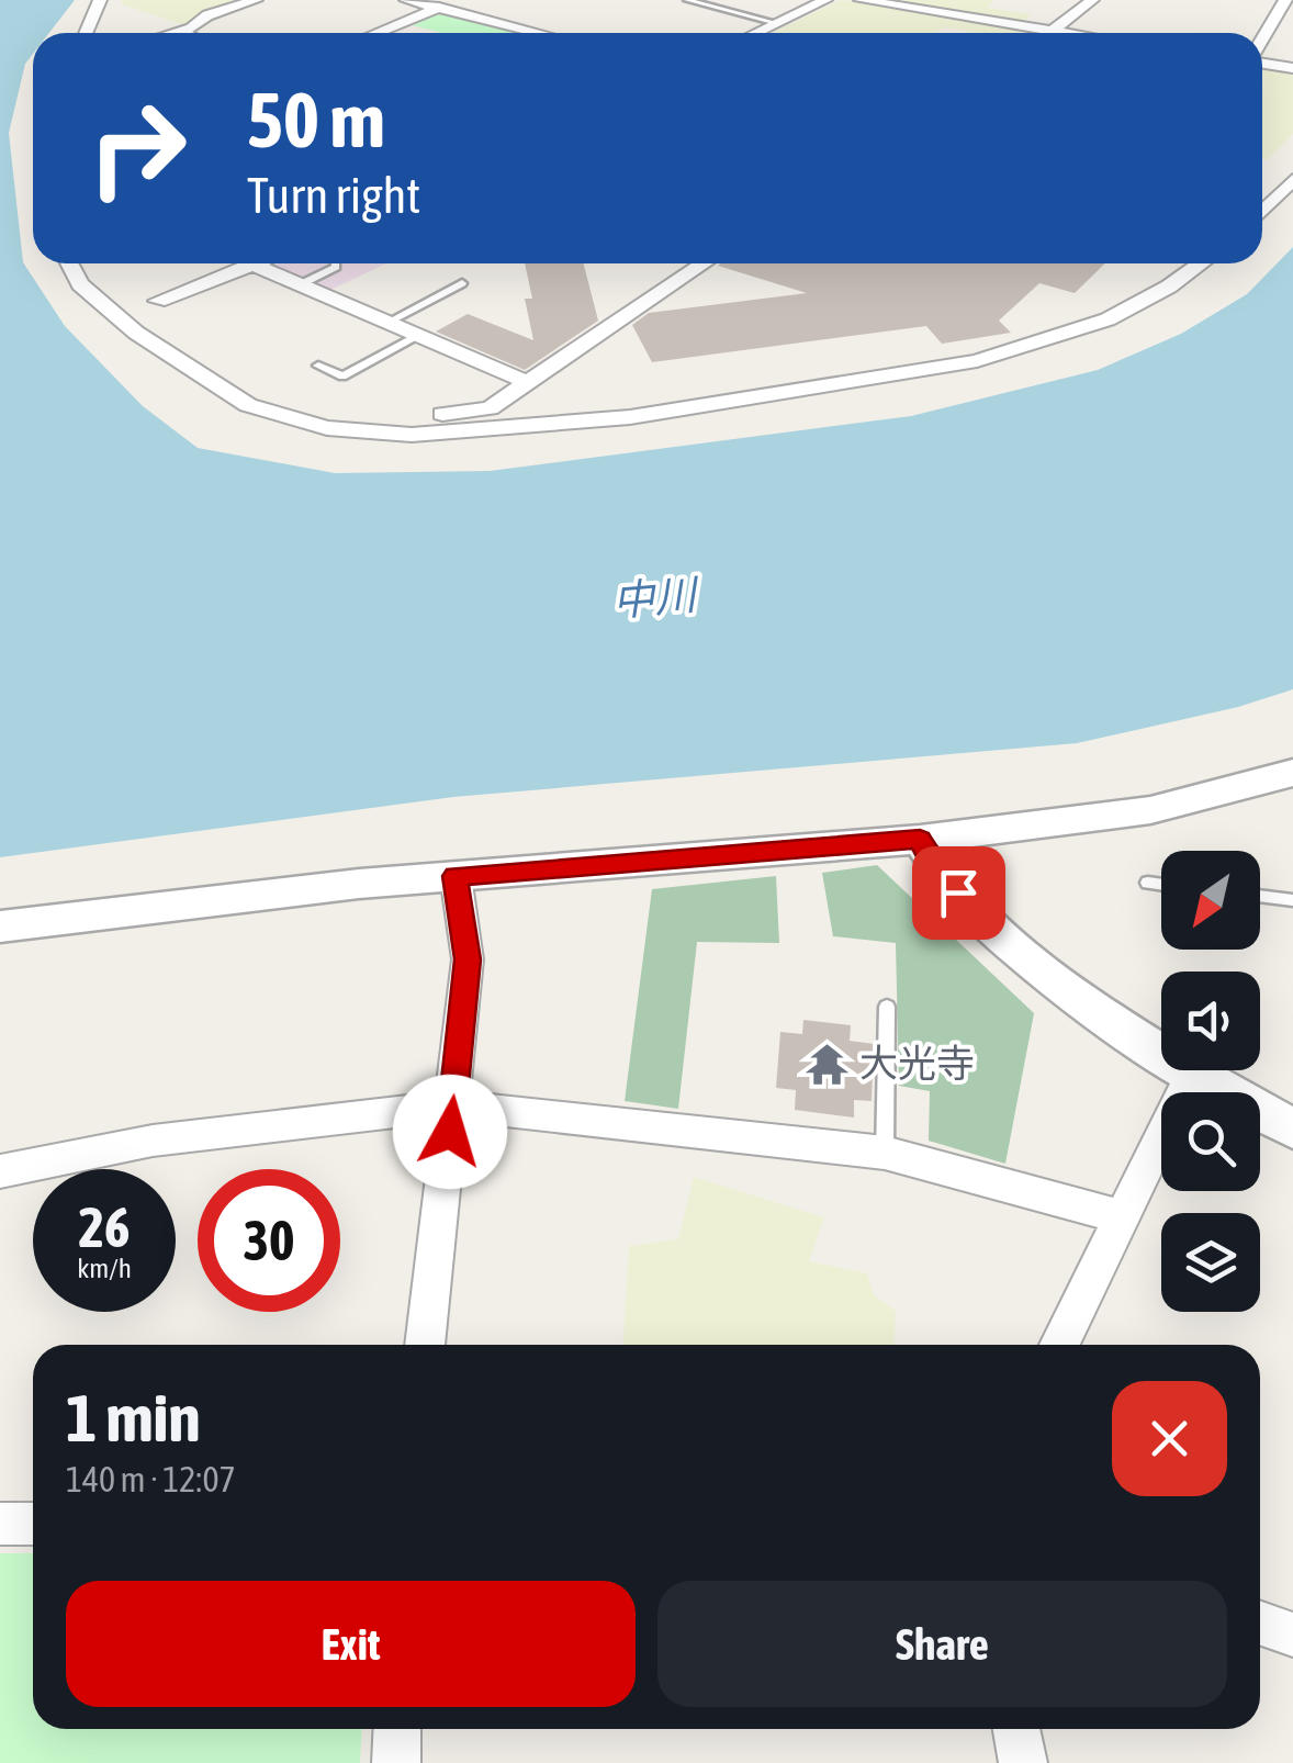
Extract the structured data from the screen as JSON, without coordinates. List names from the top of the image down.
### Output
{
  "water": ["中川"],
  "places": {
    "temple": ["大光寺"]
  },
  "north": "bottom left",
  "page": {
    "turn": ["50 m", "Turn right"],
    "speed": "26 km/h",
    "limit": "30",
    "heading": ["1 min", "140 m · 12:07"],
    "buttons": ["Exit", "Share"]
  }
}
